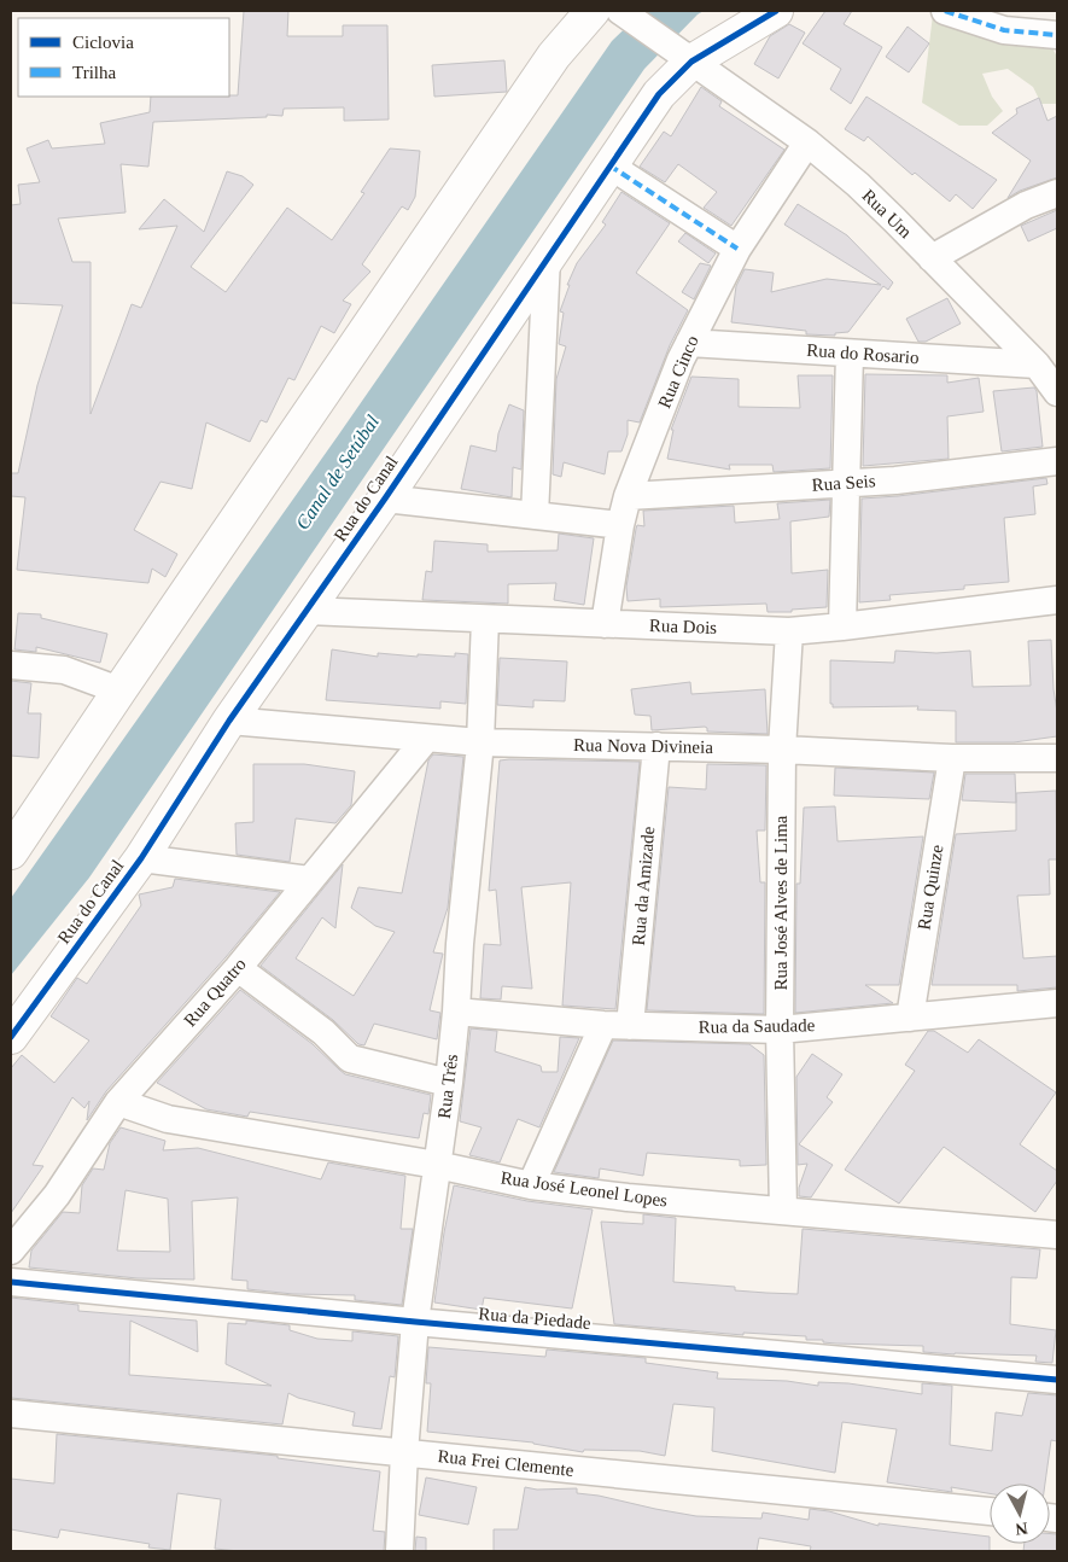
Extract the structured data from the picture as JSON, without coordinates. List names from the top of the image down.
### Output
{
  "streets": {
    "street": [
      "Rua Um",
      "Rua do Rosario",
      "Rua Cinco",
      "Rua Seis",
      "Rua do Canal",
      "Rua Dois",
      "Rua Nova Divineia",
      "Rua da Amizade",
      "Rua Quinze",
      "Rua José Alves de Lima",
      "Rua Quatro",
      "Rua da Saudade",
      "Rua Três",
      "Rua José Leonel Lopes",
      "Rua da Piedade",
      "Rua Frei Clemente"
    ]
  },
  "crossings": [
    ["Rua Um", "Rua do Rosario"],
    ["Rua Um", "Rua Cinco"],
    ["Rua Um", "Rua do Canal"],
    ["Rua do Rosario", "Rua Cinco"],
    ["Rua Cinco", "Rua Seis"],
    ["Rua Cinco", "Rua Dois"],
    ["Rua do Canal", "Rua Dois"],
    ["Rua do Canal", "Rua Nova Divineia"],
    ["Rua Dois", "Rua José Alves de Lima"],
    ["Rua Dois", "Rua Três"],
    ["Rua Nova Divineia", "Rua da Amizade"],
    ["Rua Nova Divineia", "Rua Quinze"],
    ["Rua Nova Divineia", "Rua José Alves de Lima"],
    ["Rua Nova Divineia", "Rua Quatro"],
    ["Rua Nova Divineia", "Rua Três"],
    ["Rua da Amizade", "Rua da Saudade"],
    ["Rua da Amizade", "Rua José Leonel Lopes"],
    ["Rua Quinze", "Rua da Saudade"],
    ["Rua José Alves de Lima", "Rua da Saudade"],
    ["Rua José Alves de Lima", "Rua José Leonel Lopes"],
    ["Rua Quatro", "Rua José Leonel Lopes"],
    ["Rua da Saudade", "Rua Três"],
    ["Rua Três", "Rua José Leonel Lopes"],
    ["Rua Três", "Rua da Piedade"],
    ["Rua Três", "Rua Frei Clemente"]
  ],
  "water": ["Canal de Setúbal"],
  "legend": ["Ciclovia", "Trilha"],
  "north": "bottom"
}
